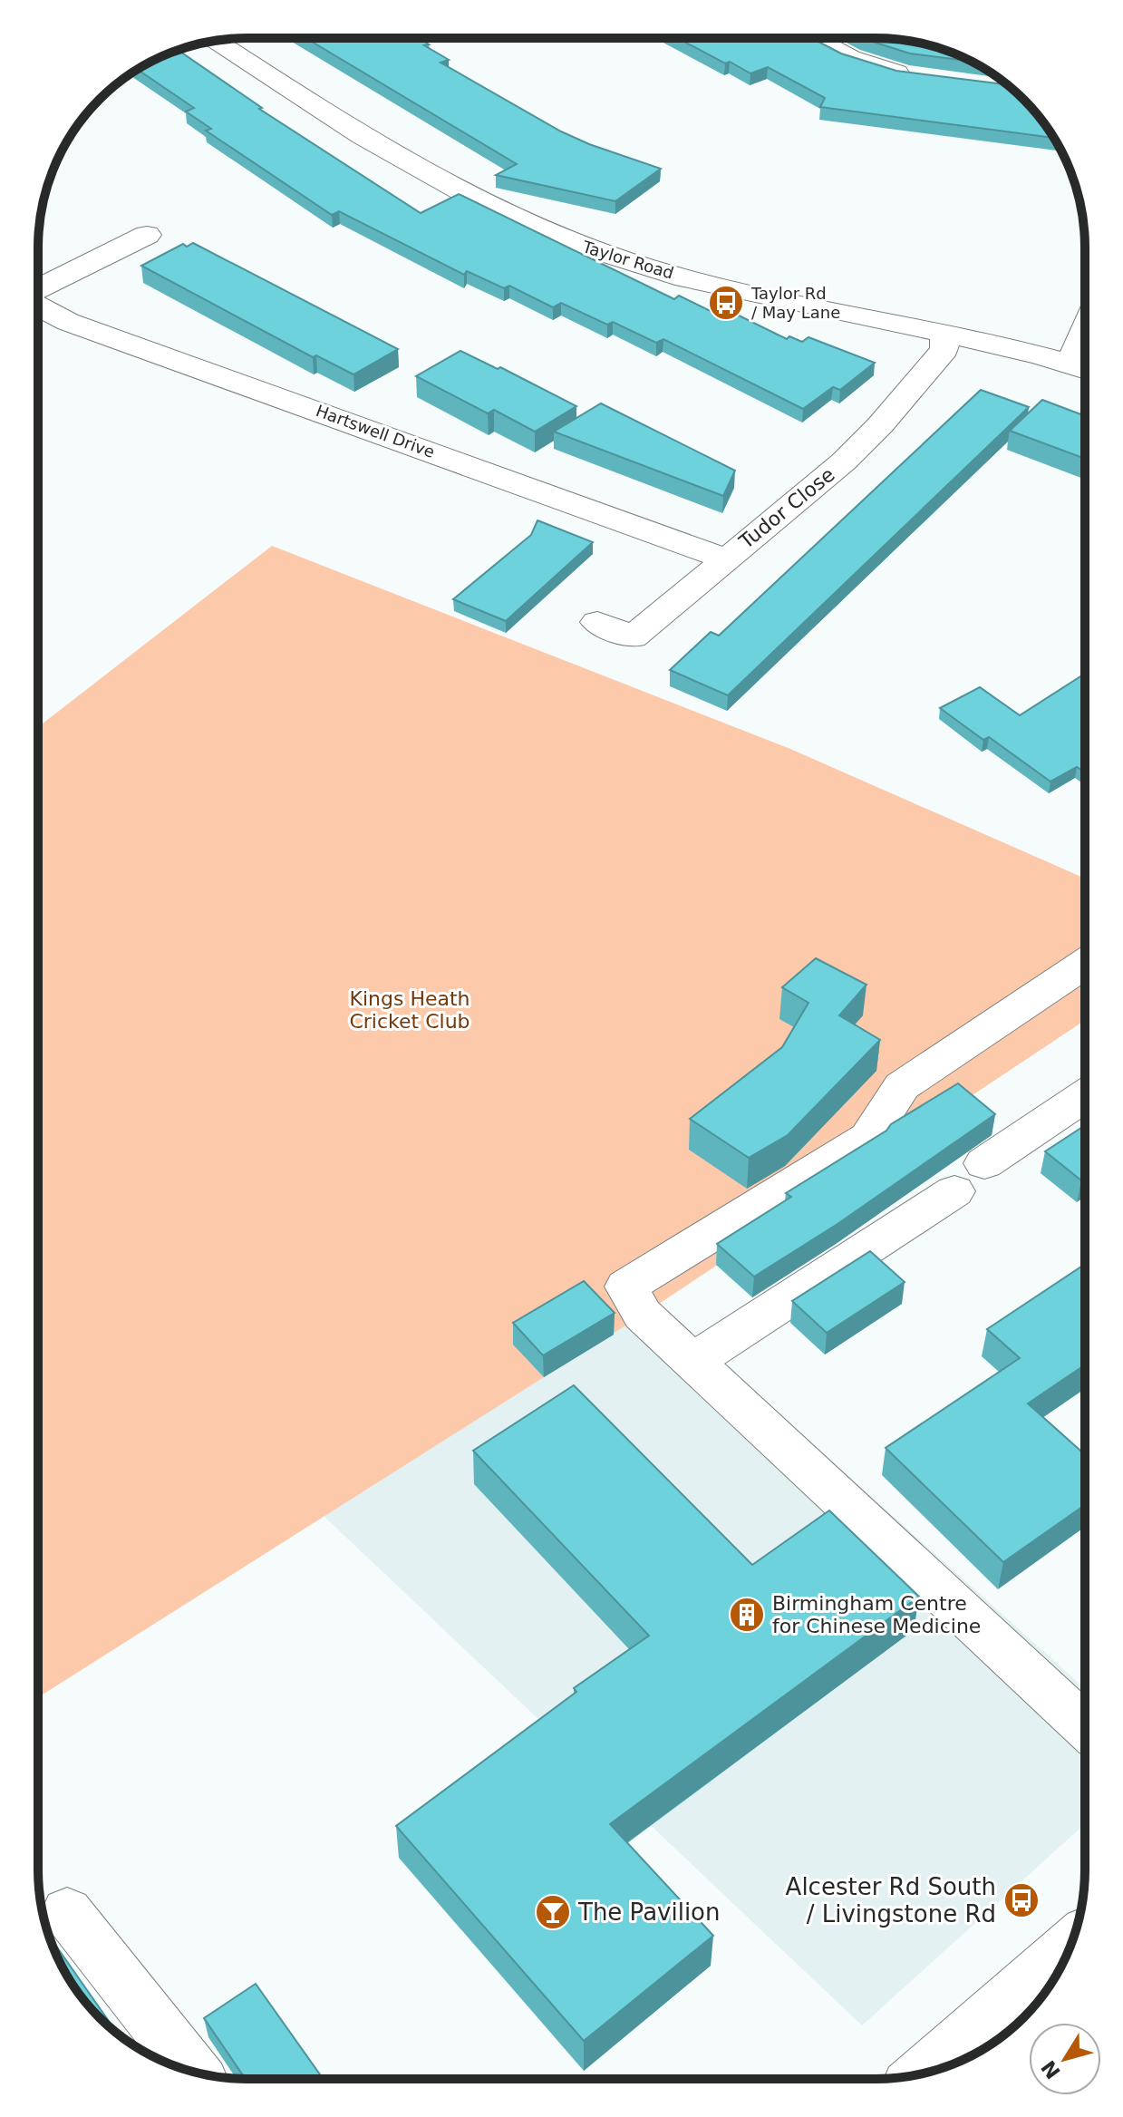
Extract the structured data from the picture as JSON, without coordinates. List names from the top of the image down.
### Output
{
  "streets": {
    "main road": ["Taylor Road", "Hartswell Drive", "Tudor Close"]
  },
  "crossings": [
    ["Taylor Road", "Tudor Close"],
    ["Hartswell Drive", "Tudor Close"]
  ],
  "parks": ["Kings Heath Cricket Club"],
  "places": {
    "bus stop": ["Taylor Rd / May Lane", "Alcester Rd South / Livingstone Rd"],
    "building": ["Birmingham Centre for Chinese Medicine"],
    "bar": ["The Pavilion"]
  },
  "north": "bottom left"
}
